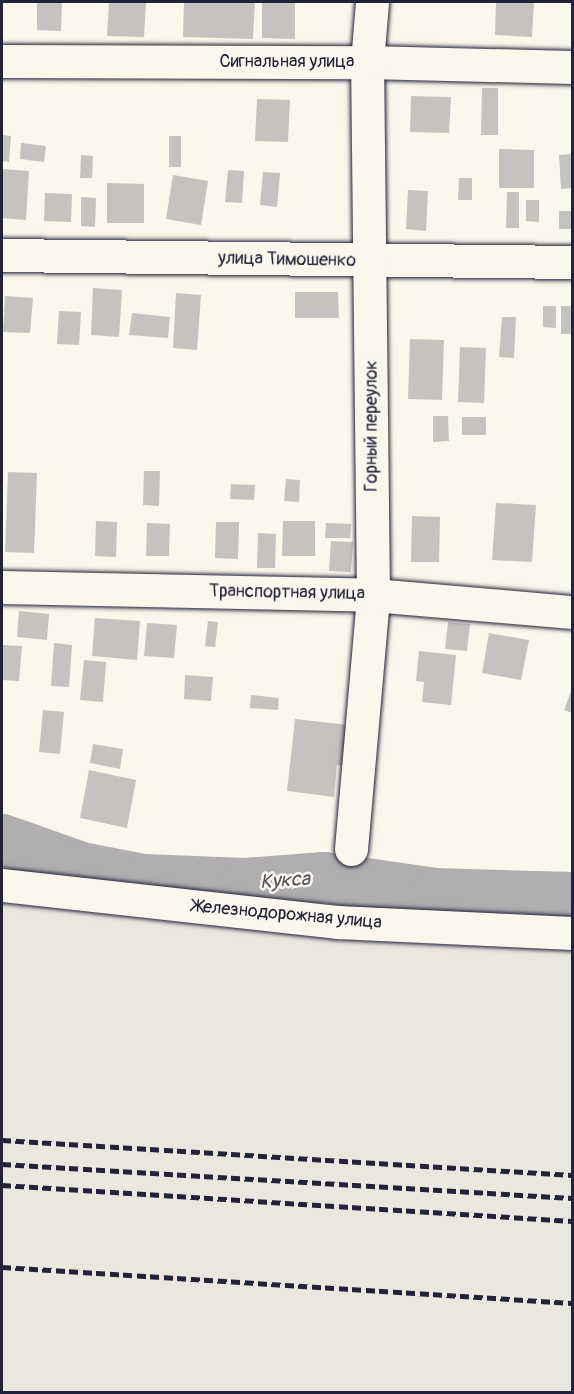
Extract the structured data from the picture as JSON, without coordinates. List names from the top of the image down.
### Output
{
  "streets": {
    "street": [
      "Сигнальная улица",
      "улица Тимошенко",
      "Горный переулок",
      "Транспортная улица",
      "Железнодорожная улица"
    ]
  },
  "crossings": [
    ["Сигнальная улица", "Горный переулок"],
    ["улица Тимошенко", "Горный переулок"],
    ["Горный переулок", "Транспортная улица"]
  ],
  "water": ["Кукса"]
}
